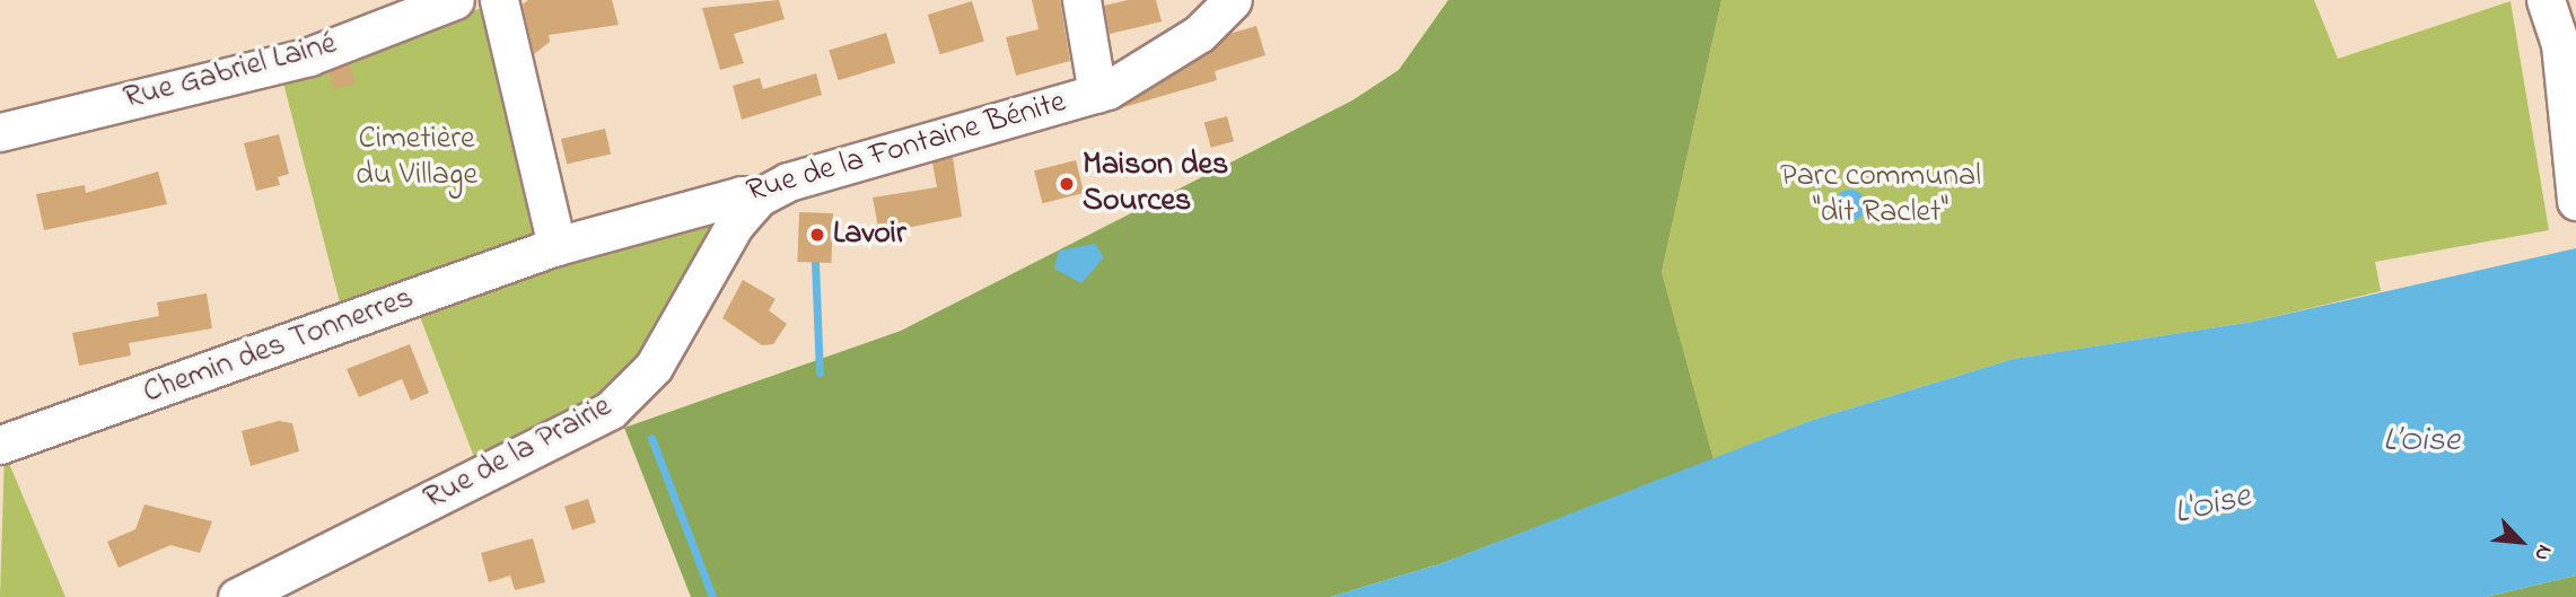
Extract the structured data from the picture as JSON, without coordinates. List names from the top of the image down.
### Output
{
  "streets": {
    "street": [
      "Rue Gabriel Lainé",
      "Rue de la Fontaine Bénite",
      "Chemin des Tonnerres",
      "Rue de la Prairie"
    ]
  },
  "crossings": [
    ["Rue de la Fontaine Bénite", "Chemin des Tonnerres"],
    ["Rue de la Fontaine Bénite", "Rue de la Prairie"]
  ],
  "water": ["L’Oise", "L'Oise"],
  "parks": ["Cimetière du Village", "Parc communal \"dit Raclet\""],
  "places": ["Maison des Sources", "Lavoir"],
  "north": "bottom right"
}
